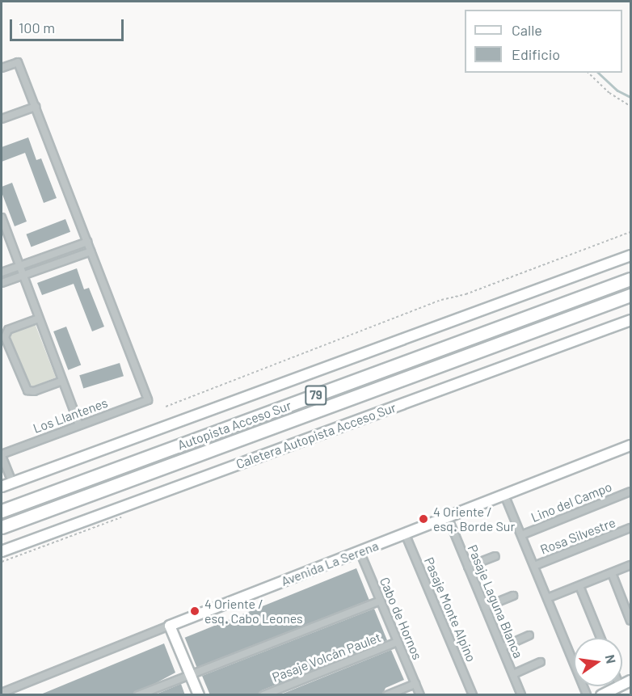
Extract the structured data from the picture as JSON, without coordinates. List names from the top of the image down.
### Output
{
  "streets": {
    "highway": ["79", "Autopista Acceso Sur"],
    "main road": ["Caletera Autopista Acceso Sur", "Avenida La Serena"],
    "street": [
      "Los Llantenes",
      "Lino del Campo",
      "Rosa Silvestre",
      "Pasaje Laguna Blanca",
      "Pasaje Monte Alpino",
      "Cabo de Hornos",
      "Pasaje Volcán Paulet"
    ]
  },
  "crossings": [
    ["Avenida La Serena", "Pasaje Laguna Blanca"],
    ["Avenida La Serena", "Pasaje Monte Alpino"],
    ["Avenida La Serena", "Cabo de Hornos"],
    ["Cabo de Hornos", "Pasaje Volcán Paulet"]
  ],
  "places": ["4 Oriente / esq. Borde Sur", "4 Oriente / esq. Cabo Leones"],
  "legend": ["Calle", "Edificio"],
  "scale_bar": "100 m",
  "north": "right"
}
